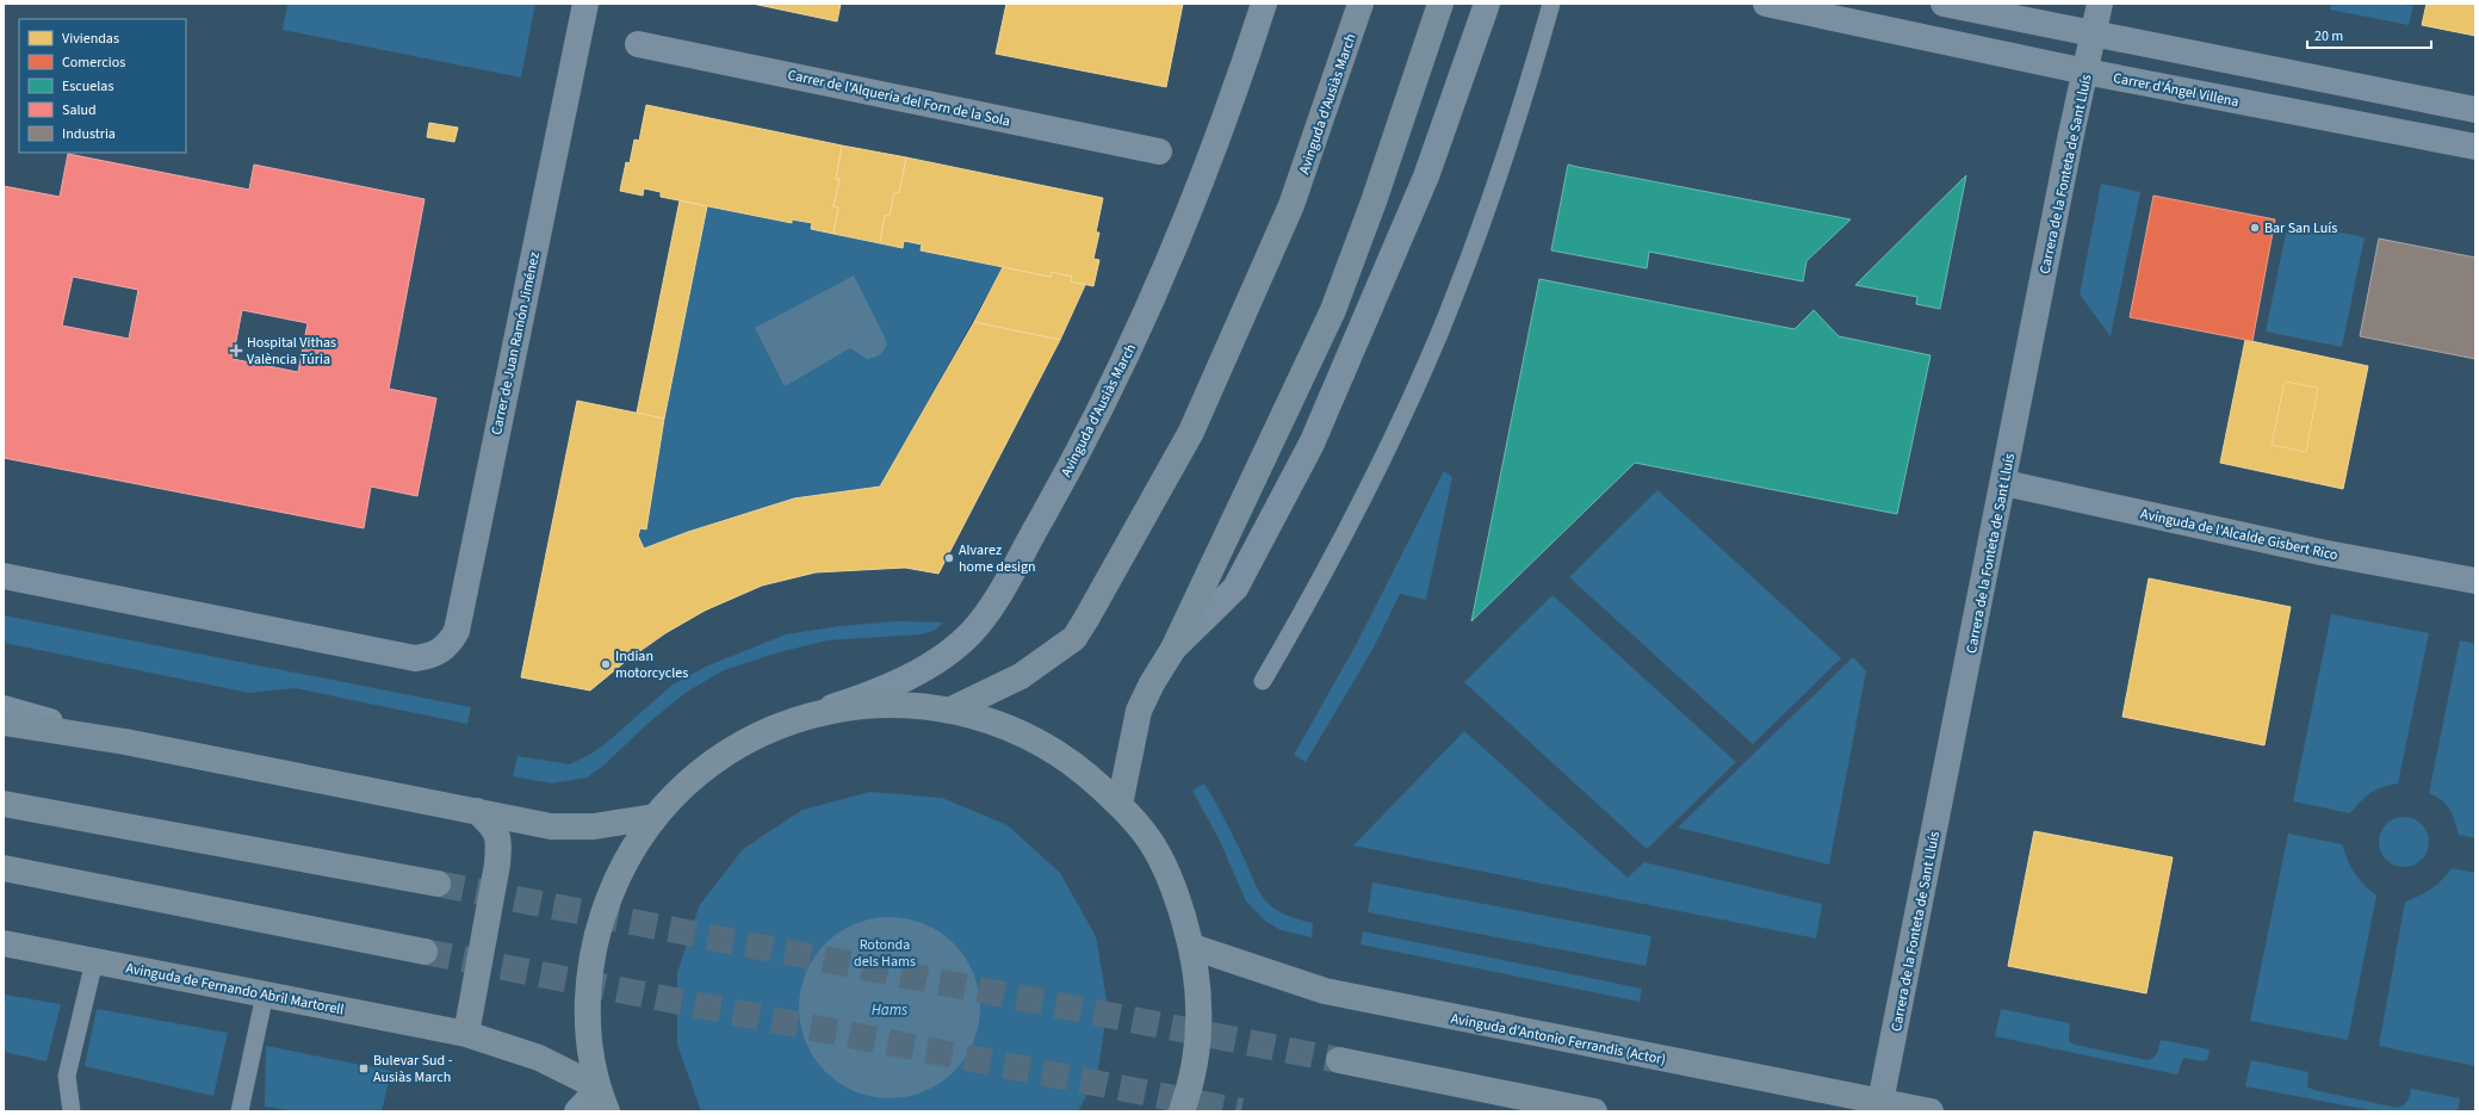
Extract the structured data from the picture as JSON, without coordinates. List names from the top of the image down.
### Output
{
  "streets": {
    "main road": ["Avinguda d'Ausiàs March", "Avinguda de Fernando Abril Martorell", "Avinguda d'Antonio Ferrandis (Actor)"],
    "street": [
      "Carrer d'Ángel Villena",
      "Carrer de l'Alqueria del Forn de la Sola",
      "Carrera de la Fonteta de Sant Lluís",
      "Carrer de Juan Ramón Jiménez",
      "Avinguda de l'Alcalde Gisbert Rico"
    ]
  },
  "crossings": [
    ["Carrer d'Ángel Villena", "Carrera de la Fonteta de Sant Lluís"],
    ["Carrera de la Fonteta de Sant Lluís", "Avinguda de l'Alcalde Gisbert Rico"],
    ["Carrera de la Fonteta de Sant Lluís", "Avinguda d'Antonio Ferrandis (Actor)"]
  ],
  "water": ["Hams"],
  "parks": ["Rotonda dels Hams"],
  "places": {
    "other": ["Bar San Luís", "Alvarez home design", "Indian motorcycles"],
    "health": ["Hospital Vithas València Túria"],
    "transit": ["Bulevar Sud - Ausiàs March"]
  },
  "legend": [
    "Viviendas",
    "Comercios",
    "Escuelas",
    "Salud",
    "Industria"
  ],
  "scale_bar": "20 m"
}
